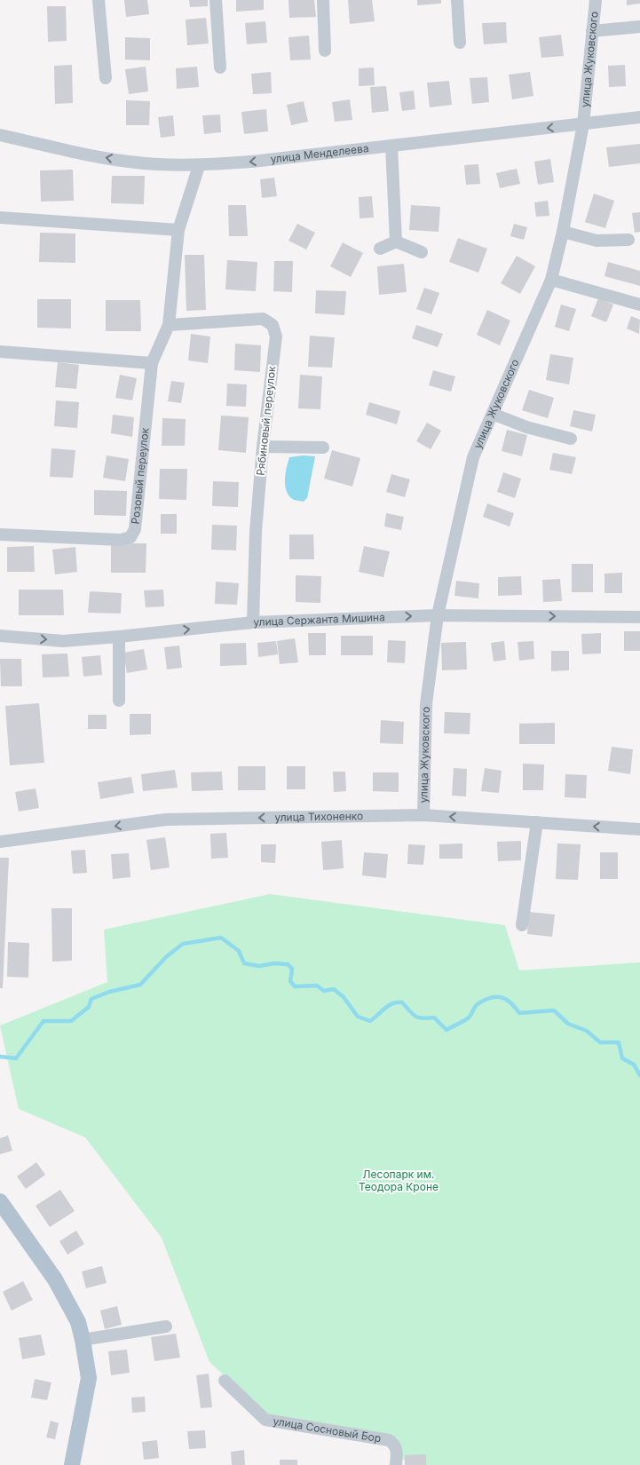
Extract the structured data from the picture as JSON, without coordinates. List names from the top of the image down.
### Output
{
  "streets": {
    "street": [
      "улица Жуковского",
      "улица Менделеева",
      "Рябиновый переулок",
      "Розовый переулок",
      "улица Сержанта Мишина",
      "улица Тихоненко",
      "улица Сосновый Бор"
    ]
  },
  "crossings": [
    ["улица Жуковского", "улица Менделеева"],
    ["улица Жуковского", "улица Сержанта Мишина"],
    ["улица Жуковского", "улица Тихоненко"],
    ["улица Менделеева", "Розовый переулок"],
    ["Рябиновый переулок", "Розовый переулок"],
    ["Рябиновый переулок", "улица Сержанта Мишина"]
  ],
  "one_way": ["улица Сержанта Мишина", "улица Тихоненко"],
  "parks": ["Лесопарк им. Теодора Кроне"]
}
